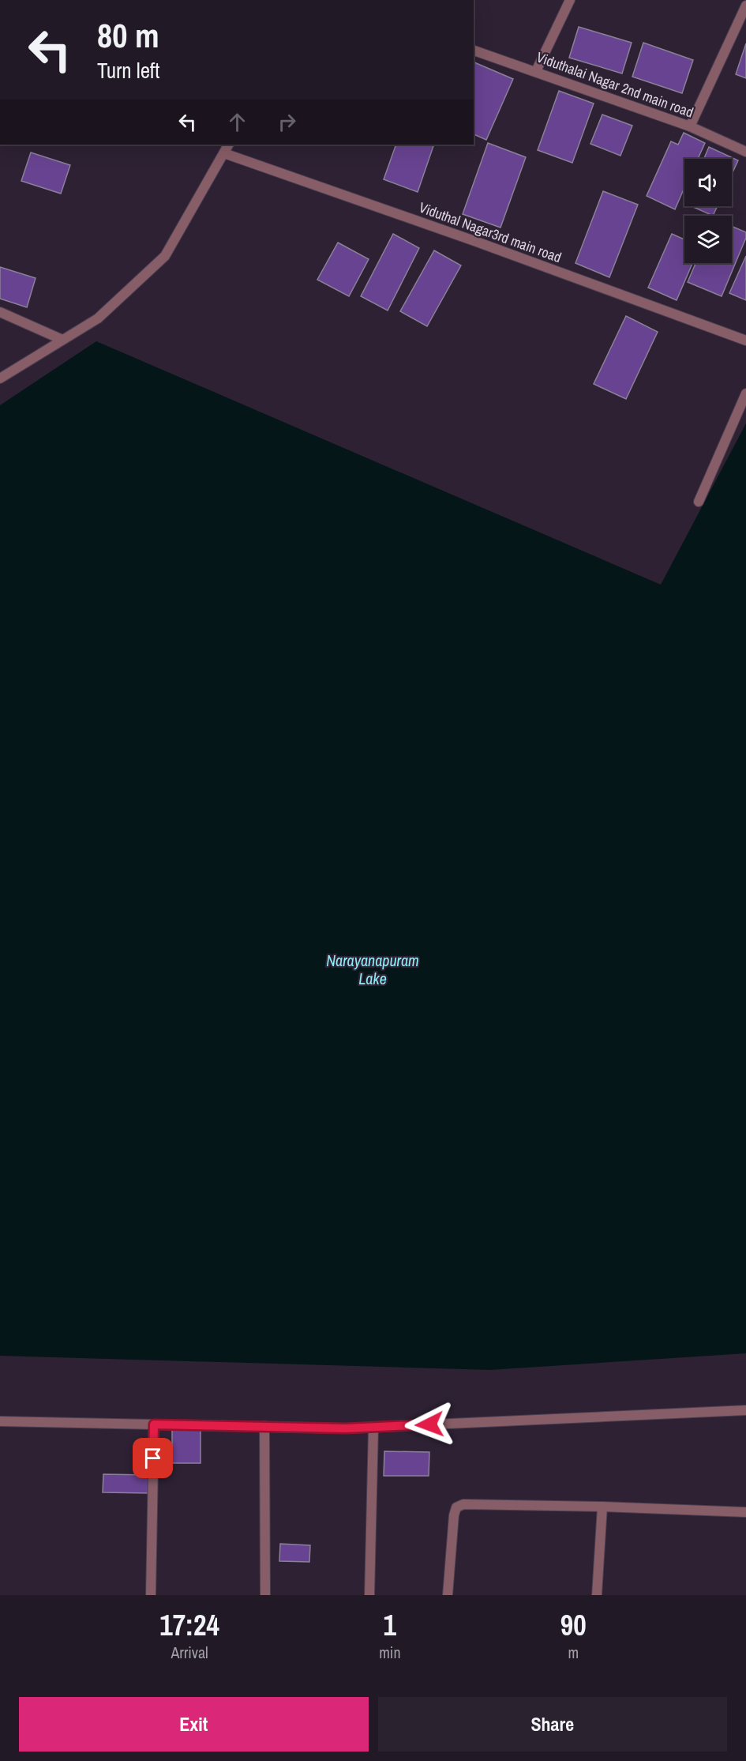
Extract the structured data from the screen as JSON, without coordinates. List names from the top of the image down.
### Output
{
  "streets": {
    "street": ["Viduthalai Nagar 2nd main road", "Viduthal Nagar3rd main road"]
  },
  "water": ["Narayanapuram Lake"],
  "page": {
    "turn": ["80 m", "Turn left"],
    "eta": [
      "17:24",
      "Arrival",
      "1",
      "min",
      "90",
      "m"
    ],
    "buttons": ["Exit", "Share"]
  }
}
